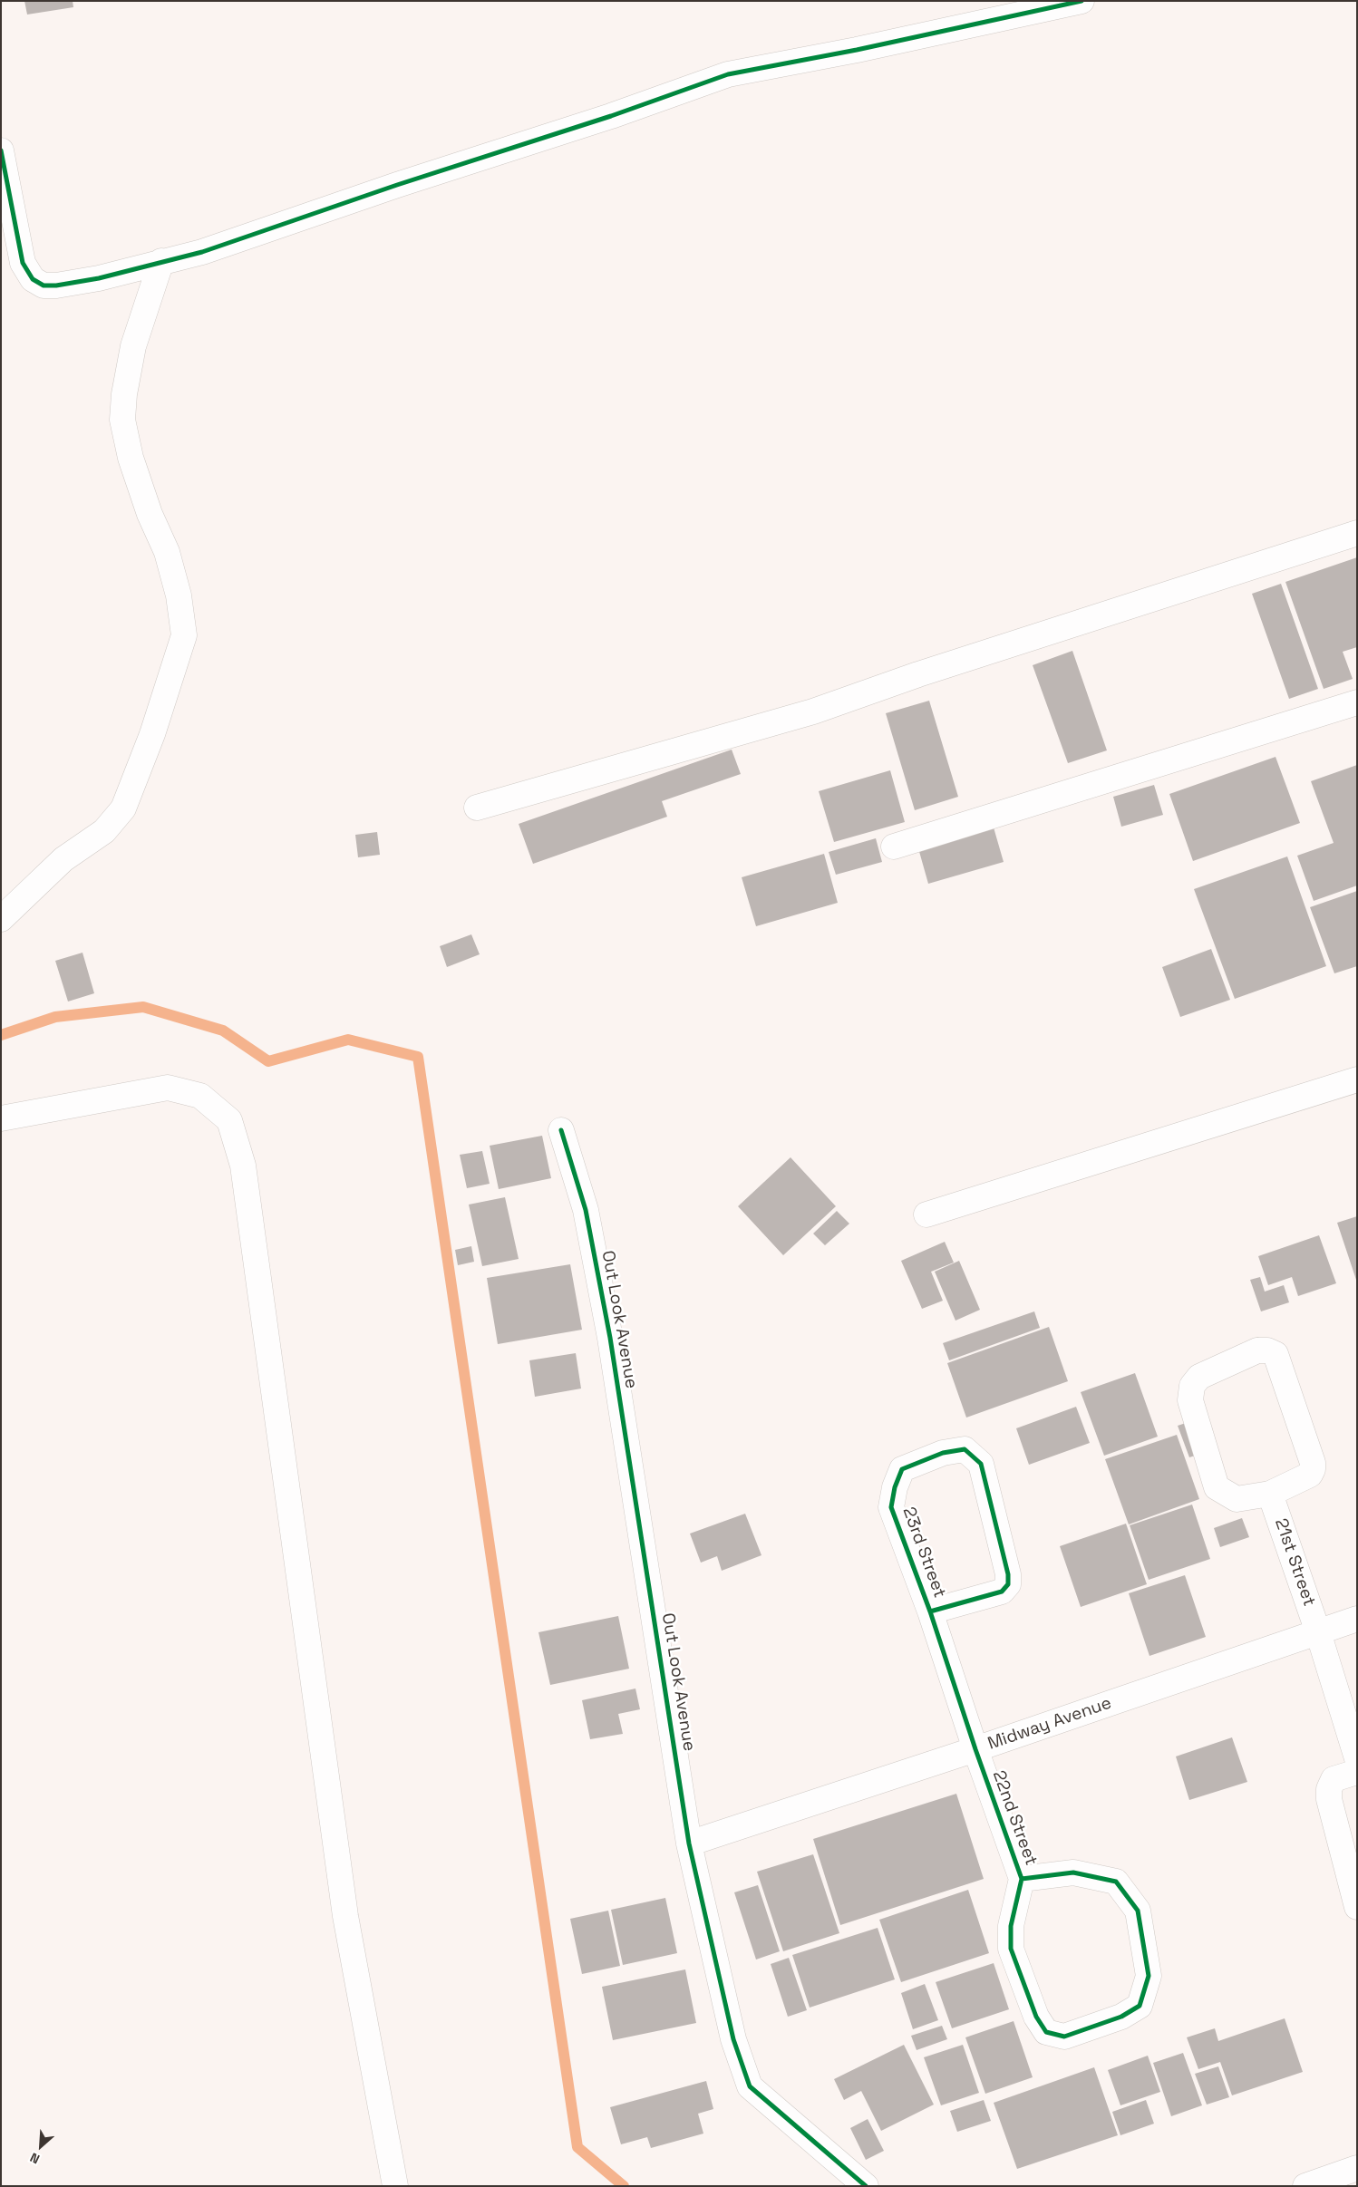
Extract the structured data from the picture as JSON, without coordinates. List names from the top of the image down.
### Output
{
  "streets": {
    "street": [
      "Out Look Avenue",
      "23rd Street",
      "21st Street",
      "Midway Avenue",
      "22nd Street"
    ]
  },
  "crossings": [
    ["Out Look Avenue", "Midway Avenue"],
    ["23rd Street", "Midway Avenue"],
    ["23rd Street", "22nd Street"],
    ["21st Street", "Midway Avenue"],
    ["Midway Avenue", "22nd Street"]
  ],
  "north": "bottom left"
}
